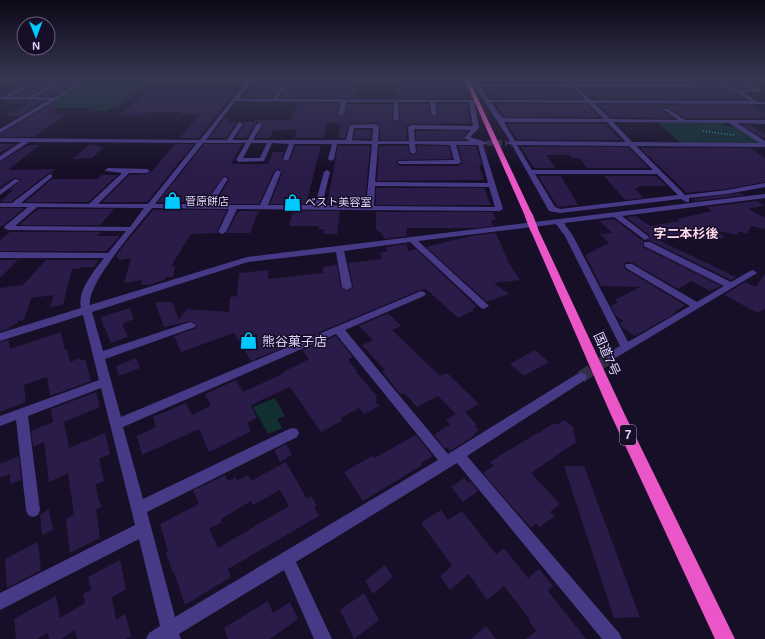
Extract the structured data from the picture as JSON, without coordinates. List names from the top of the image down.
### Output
{
  "streets": {
    "highway": ["国道7号", "7"]
  },
  "districts": ["字二本杉後"],
  "places": {
    "shop": ["菅原餅店", "ベスト美容室", "熊谷菓子店"]
  },
  "north": "bottom"
}
